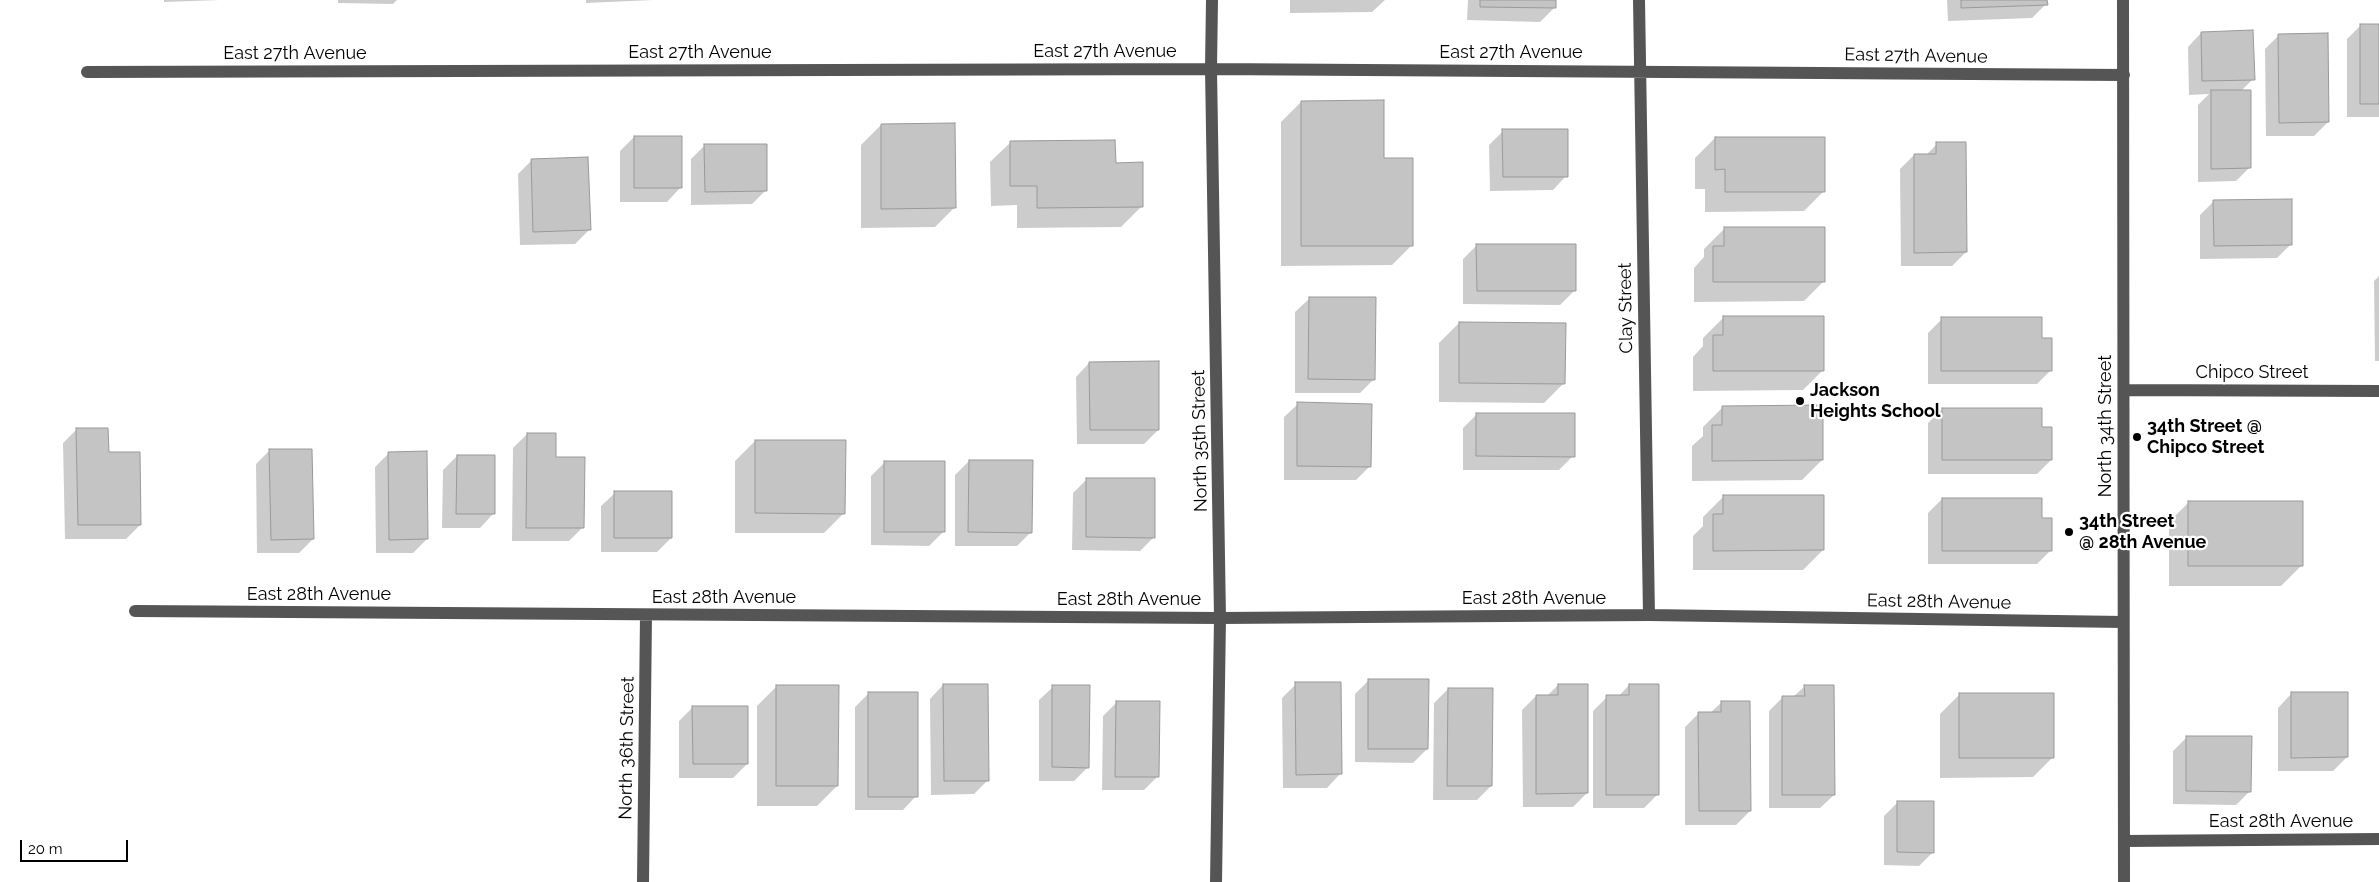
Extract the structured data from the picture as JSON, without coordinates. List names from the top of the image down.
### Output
{
  "streets": {
    "street": [
      "East 27th Avenue",
      "Clay Street",
      "Chipco Street",
      "North 34th Street",
      "North 35th Street",
      "East 28th Avenue",
      "North 36th Street"
    ]
  },
  "crossings": [
    ["East 27th Avenue", "Clay Street"],
    ["East 27th Avenue", "North 34th Street"],
    ["East 27th Avenue", "North 35th Street"],
    ["Clay Street", "East 28th Avenue"],
    ["Chipco Street", "North 34th Street"],
    ["North 34th Street", "East 28th Avenue"],
    ["North 35th Street", "East 28th Avenue"],
    ["East 28th Avenue", "North 36th Street"]
  ],
  "places": ["Jackson Heights School", "34th Street @ Chipco Street", "34th Street @ 28th Avenue"],
  "scale_bar": "20 m"
}
